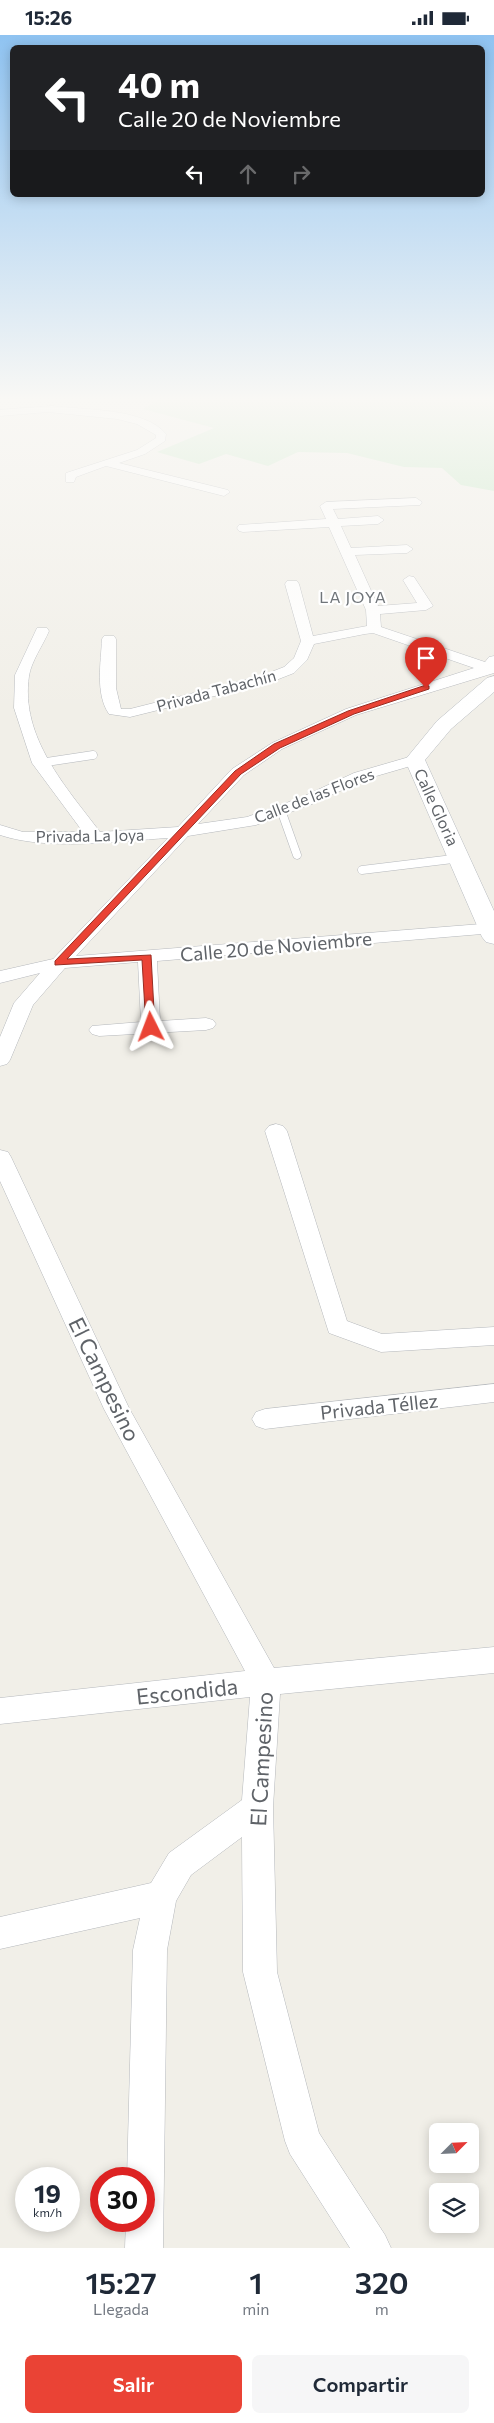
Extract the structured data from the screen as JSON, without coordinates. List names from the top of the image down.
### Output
{
  "streets": {
    "main road": ["Calle Gloria"],
    "street": [
      "Privada Tabachín",
      "Calle de las Flores",
      "Privada La Joya",
      "Calle 20 de Noviembre",
      "El Campesino",
      "Privada Téllez",
      "Escondida"
    ]
  },
  "crossings": [
    ["Calle de las Flores", "Calle Gloria"],
    ["Calle de las Flores", "Privada La Joya"],
    ["Calle Gloria", "Calle 20 de Noviembre"],
    ["El Campesino", "Escondida"]
  ],
  "districts": ["LA JOYA"],
  "north": "top right",
  "page": {
    "status": "15:26",
    "turn": ["40 m", "Calle 20 de Noviembre"],
    "speed": "19 km/h",
    "limit": "30",
    "eta": [
      "15:27",
      "Llegada",
      "1",
      "min",
      "320",
      "m"
    ],
    "buttons": ["Salir", "Compartir"]
  }
}
